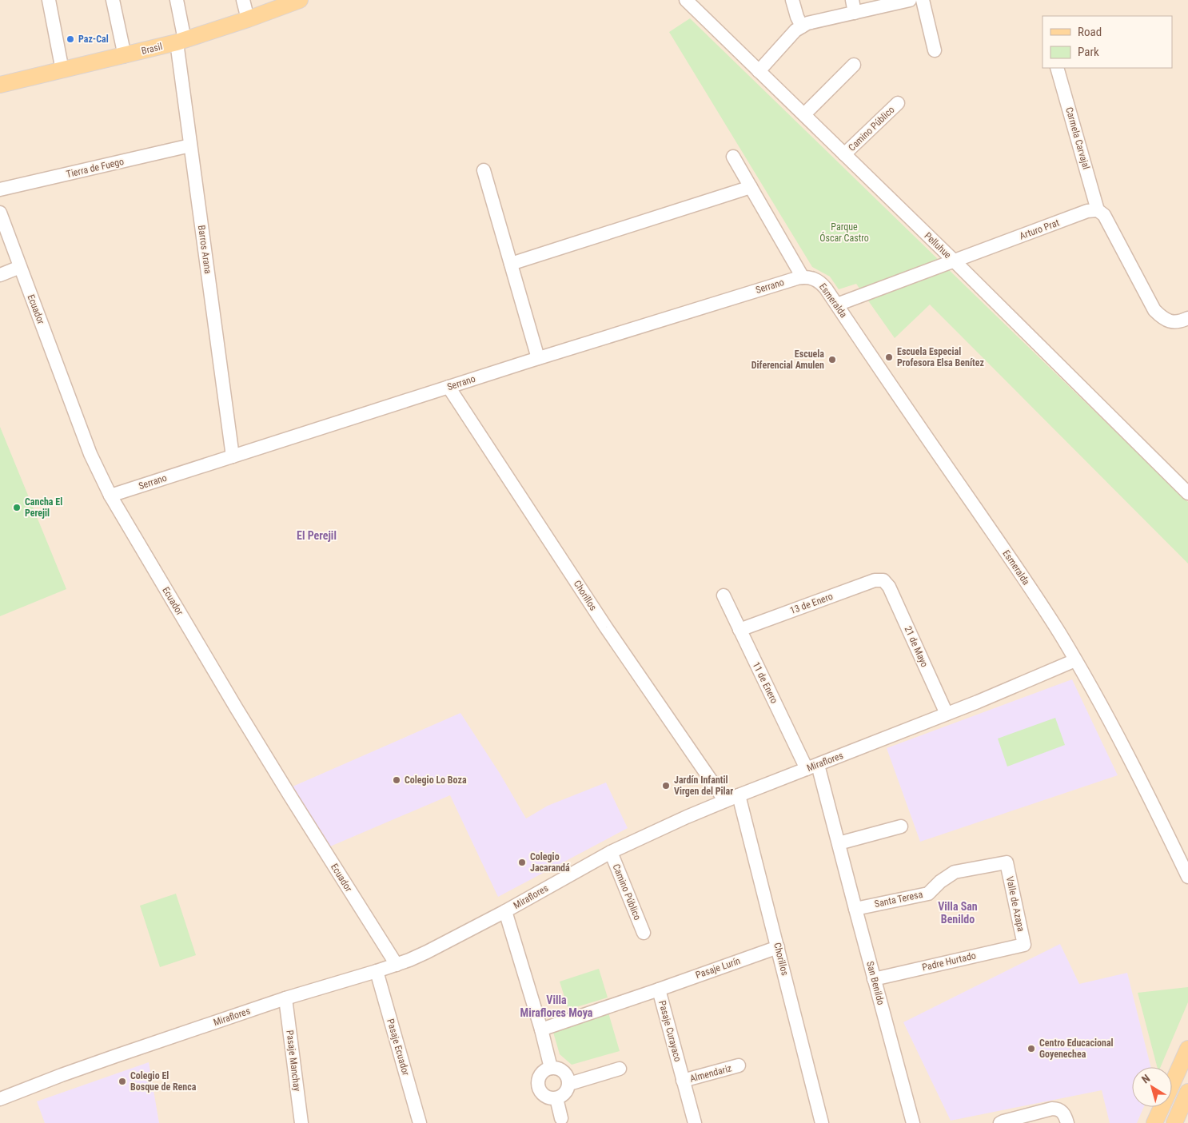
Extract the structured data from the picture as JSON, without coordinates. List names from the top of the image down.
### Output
{
  "streets": {
    "main road": ["Brasil"],
    "street": [
      "Camino Público",
      "Carmela Carvajal",
      "Tierra de Fuego",
      "Arturo Prat",
      "Pelluhue",
      "Barros Arana",
      "Serrano",
      "Esmeralda",
      "Ecuador",
      "Chorillos",
      "13 de Enero",
      "21 de Mayo",
      "11 de Enero",
      "Miraflores",
      "Santa Teresa",
      "Valle de Azapa",
      "Padre Hurtado",
      "Pasaje Lurín",
      "San Benildo",
      "Pasaje Curayaco",
      "Pasaje Ecuador",
      "Pasaje Manchay",
      "Almendariz"
    ]
  },
  "crossings": [
    ["Brasil", "Barros Arana"],
    ["Camino Público", "Pelluhue"],
    ["Camino Público", "Miraflores"],
    ["Carmela Carvajal", "Arturo Prat"],
    ["Tierra de Fuego", "Barros Arana"],
    ["Arturo Prat", "Pelluhue"],
    ["Arturo Prat", "Esmeralda"],
    ["Barros Arana", "Serrano"],
    ["Serrano", "Esmeralda"],
    ["Serrano", "Ecuador"],
    ["Serrano", "Chorillos"],
    ["Esmeralda", "Miraflores"],
    ["Ecuador", "Miraflores"],
    ["Chorillos", "Miraflores"],
    ["Chorillos", "Pasaje Lurín"],
    ["13 de Enero", "21 de Mayo"],
    ["13 de Enero", "11 de Enero"],
    ["21 de Mayo", "Miraflores"],
    ["11 de Enero", "Miraflores"],
    ["11 de Enero", "San Benildo"],
    ["Miraflores", "San Benildo"],
    ["Miraflores", "Pasaje Ecuador"],
    ["Miraflores", "Pasaje Manchay"],
    ["Santa Teresa", "Valle de Azapa"],
    ["Santa Teresa", "San Benildo"],
    ["Valle de Azapa", "Padre Hurtado"],
    ["Padre Hurtado", "San Benildo"],
    ["Pasaje Lurín", "Pasaje Curayaco"],
    ["Pasaje Curayaco", "Almendariz"]
  ],
  "districts": ["El Perejil", "Villa San Benildo", "Villa Miraflores Moya"],
  "parks": ["Parque Óscar Castro"],
  "places": [
    "Paz-Cal",
    "Escuela Especial Profesora Elsa Benítez",
    "Escuela Diferencial Amulen",
    "Cancha El Perejil",
    "Colegio Lo Boza",
    "Jardín Infantil Virgen del Pilar",
    "Colegio Jacarandá",
    "Centro Educacional Goyenechea",
    "Colegio El Bosque de Renca"
  ],
  "legend": ["Road", "Park"],
  "north": "top left"
}
